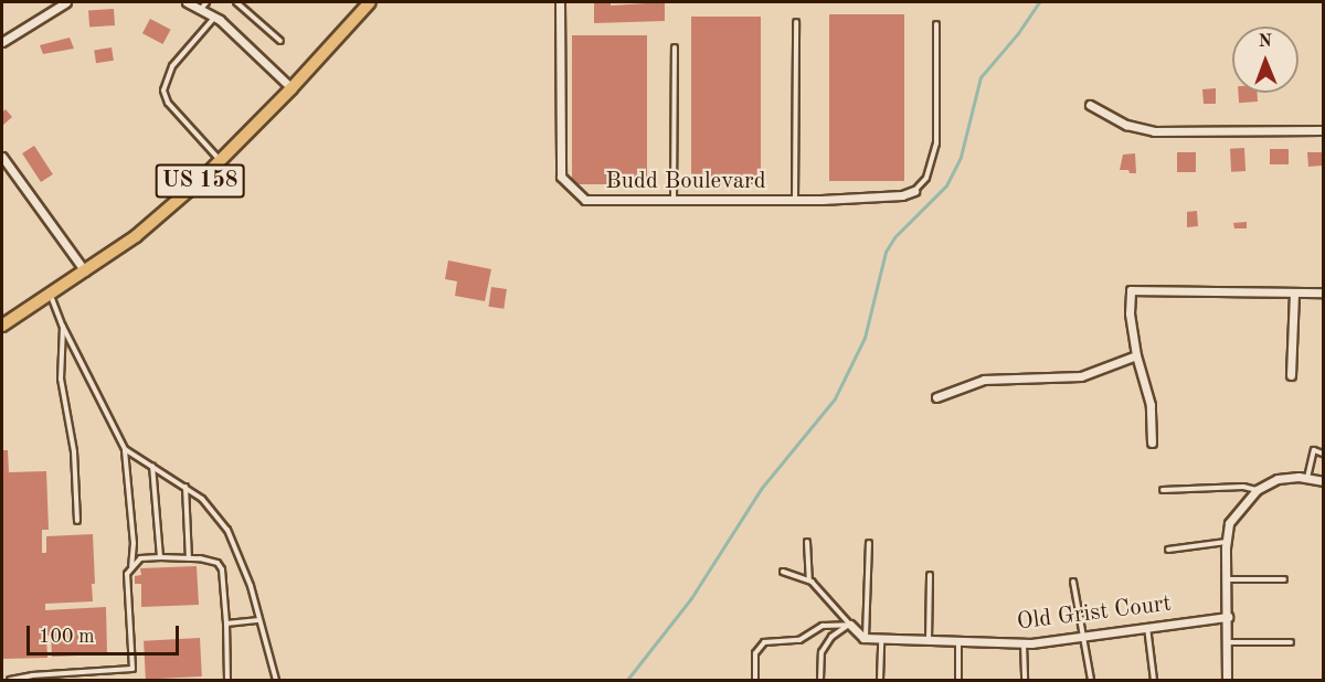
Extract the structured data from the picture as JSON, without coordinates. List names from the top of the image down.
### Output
{
  "streets": {
    "main road": ["US 158"],
    "street": ["Budd Boulevard", "Old Grist Court"]
  },
  "scale_bar": "100 m",
  "north": "top"
}
